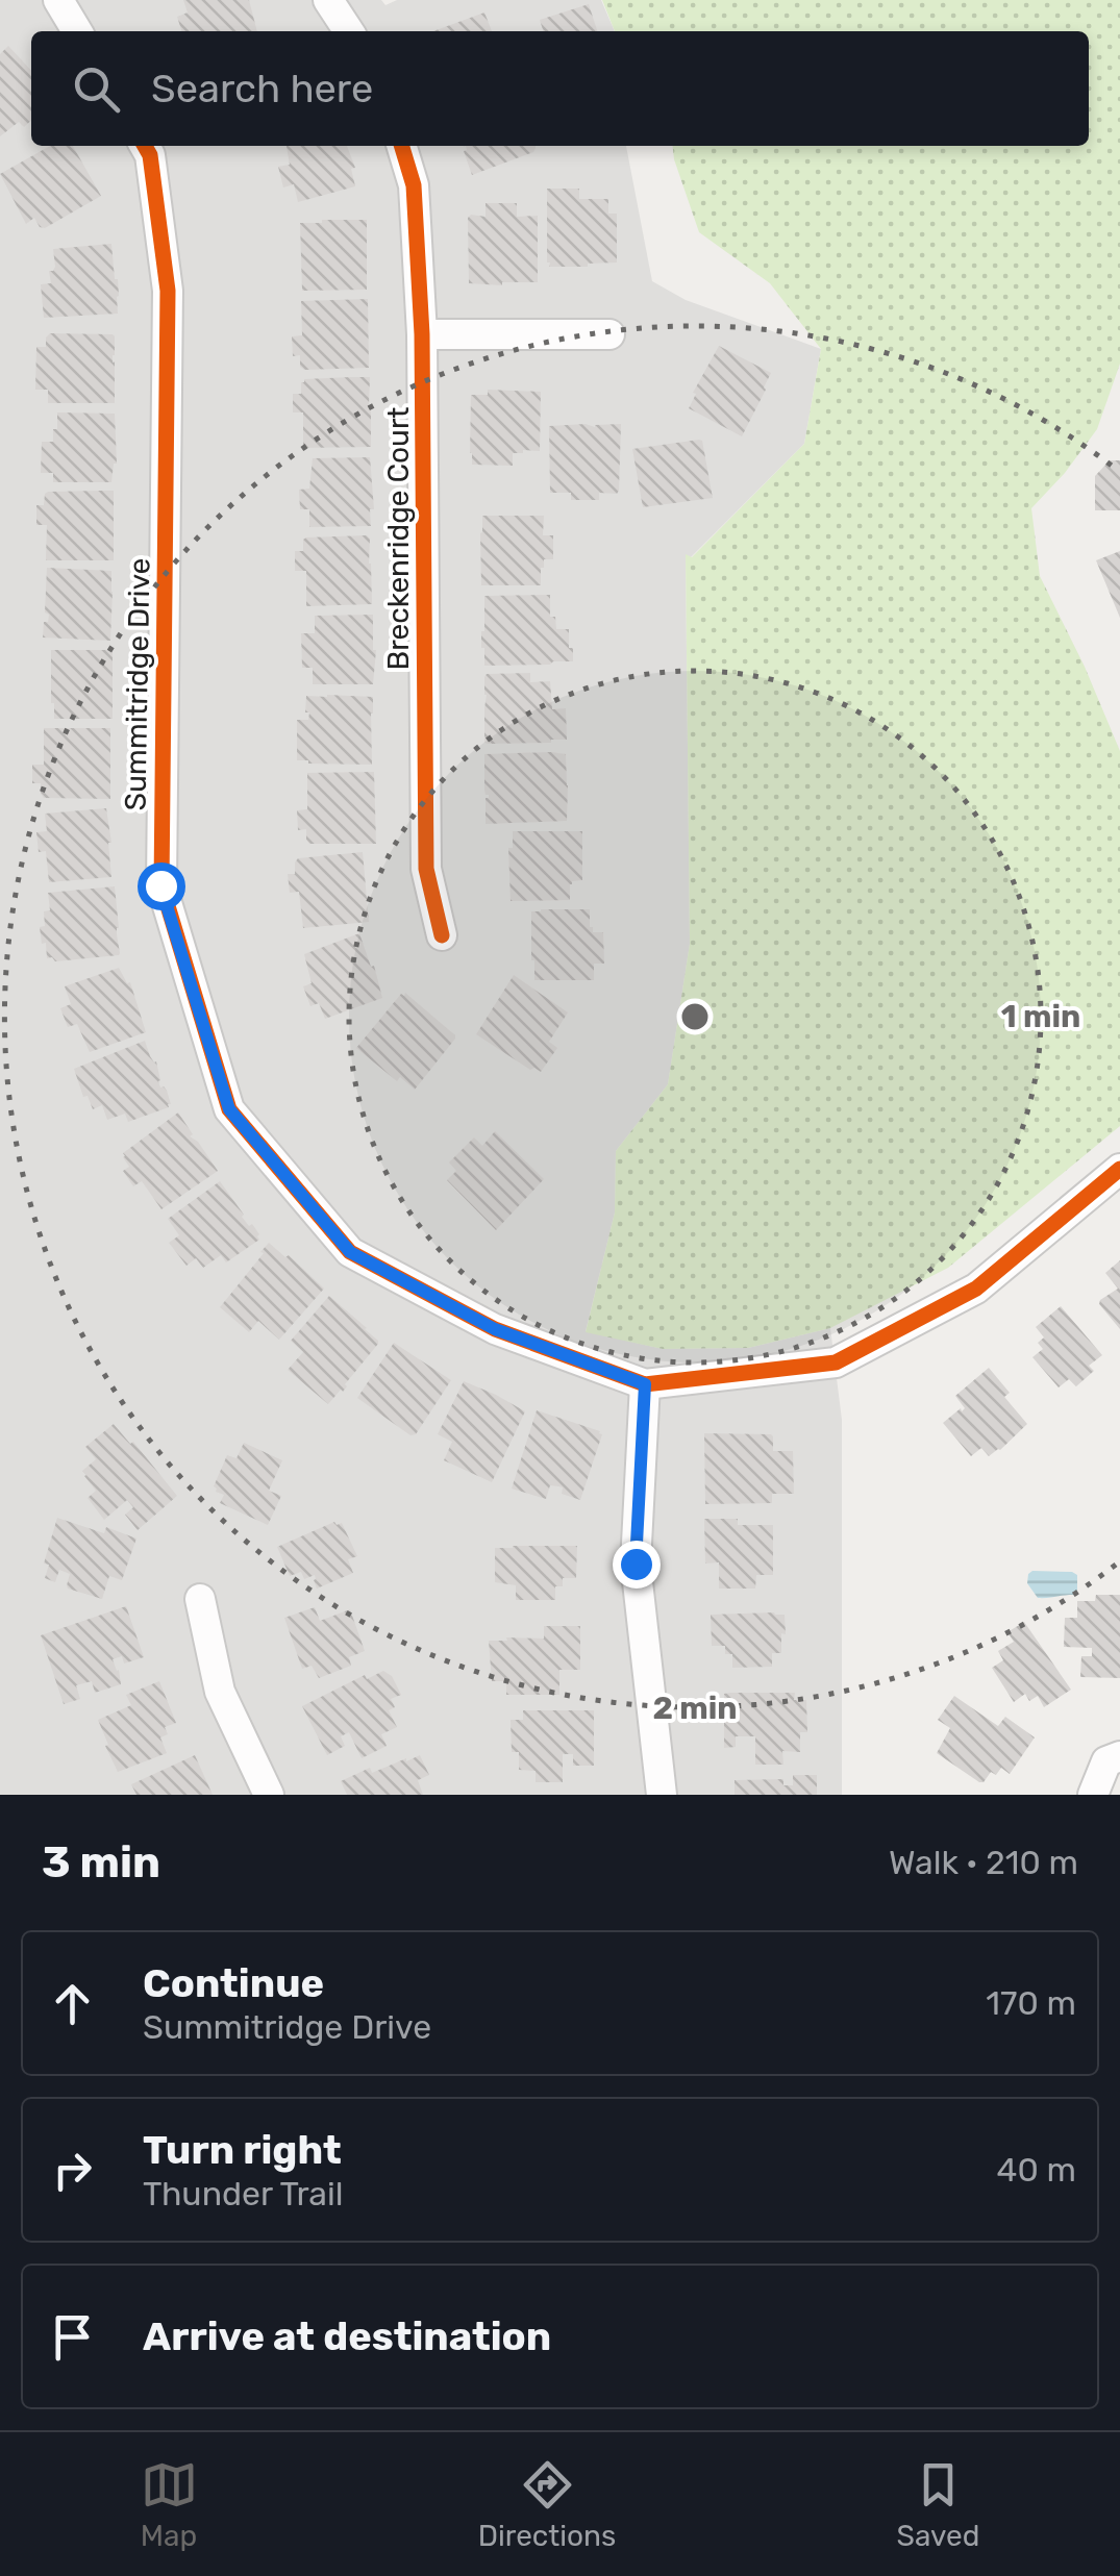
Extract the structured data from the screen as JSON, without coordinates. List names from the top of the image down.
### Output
{
  "streets": {
    "street": ["Breckenridge Court", "Summitridge Drive"]
  },
  "page": {
    "search": "Search here",
    "heading": ["3 min", "Walk · 210 m"],
    "list": [
      ["Continue", "Summitridge Drive", "170 m"],
      ["Turn right", "Thunder Trail", "40 m"],
      "Arrive at destination"
    ],
    "nav": ["Map", "Directions", "Saved"]
  },
  "rings": ["1 min", "2 min"]
}
